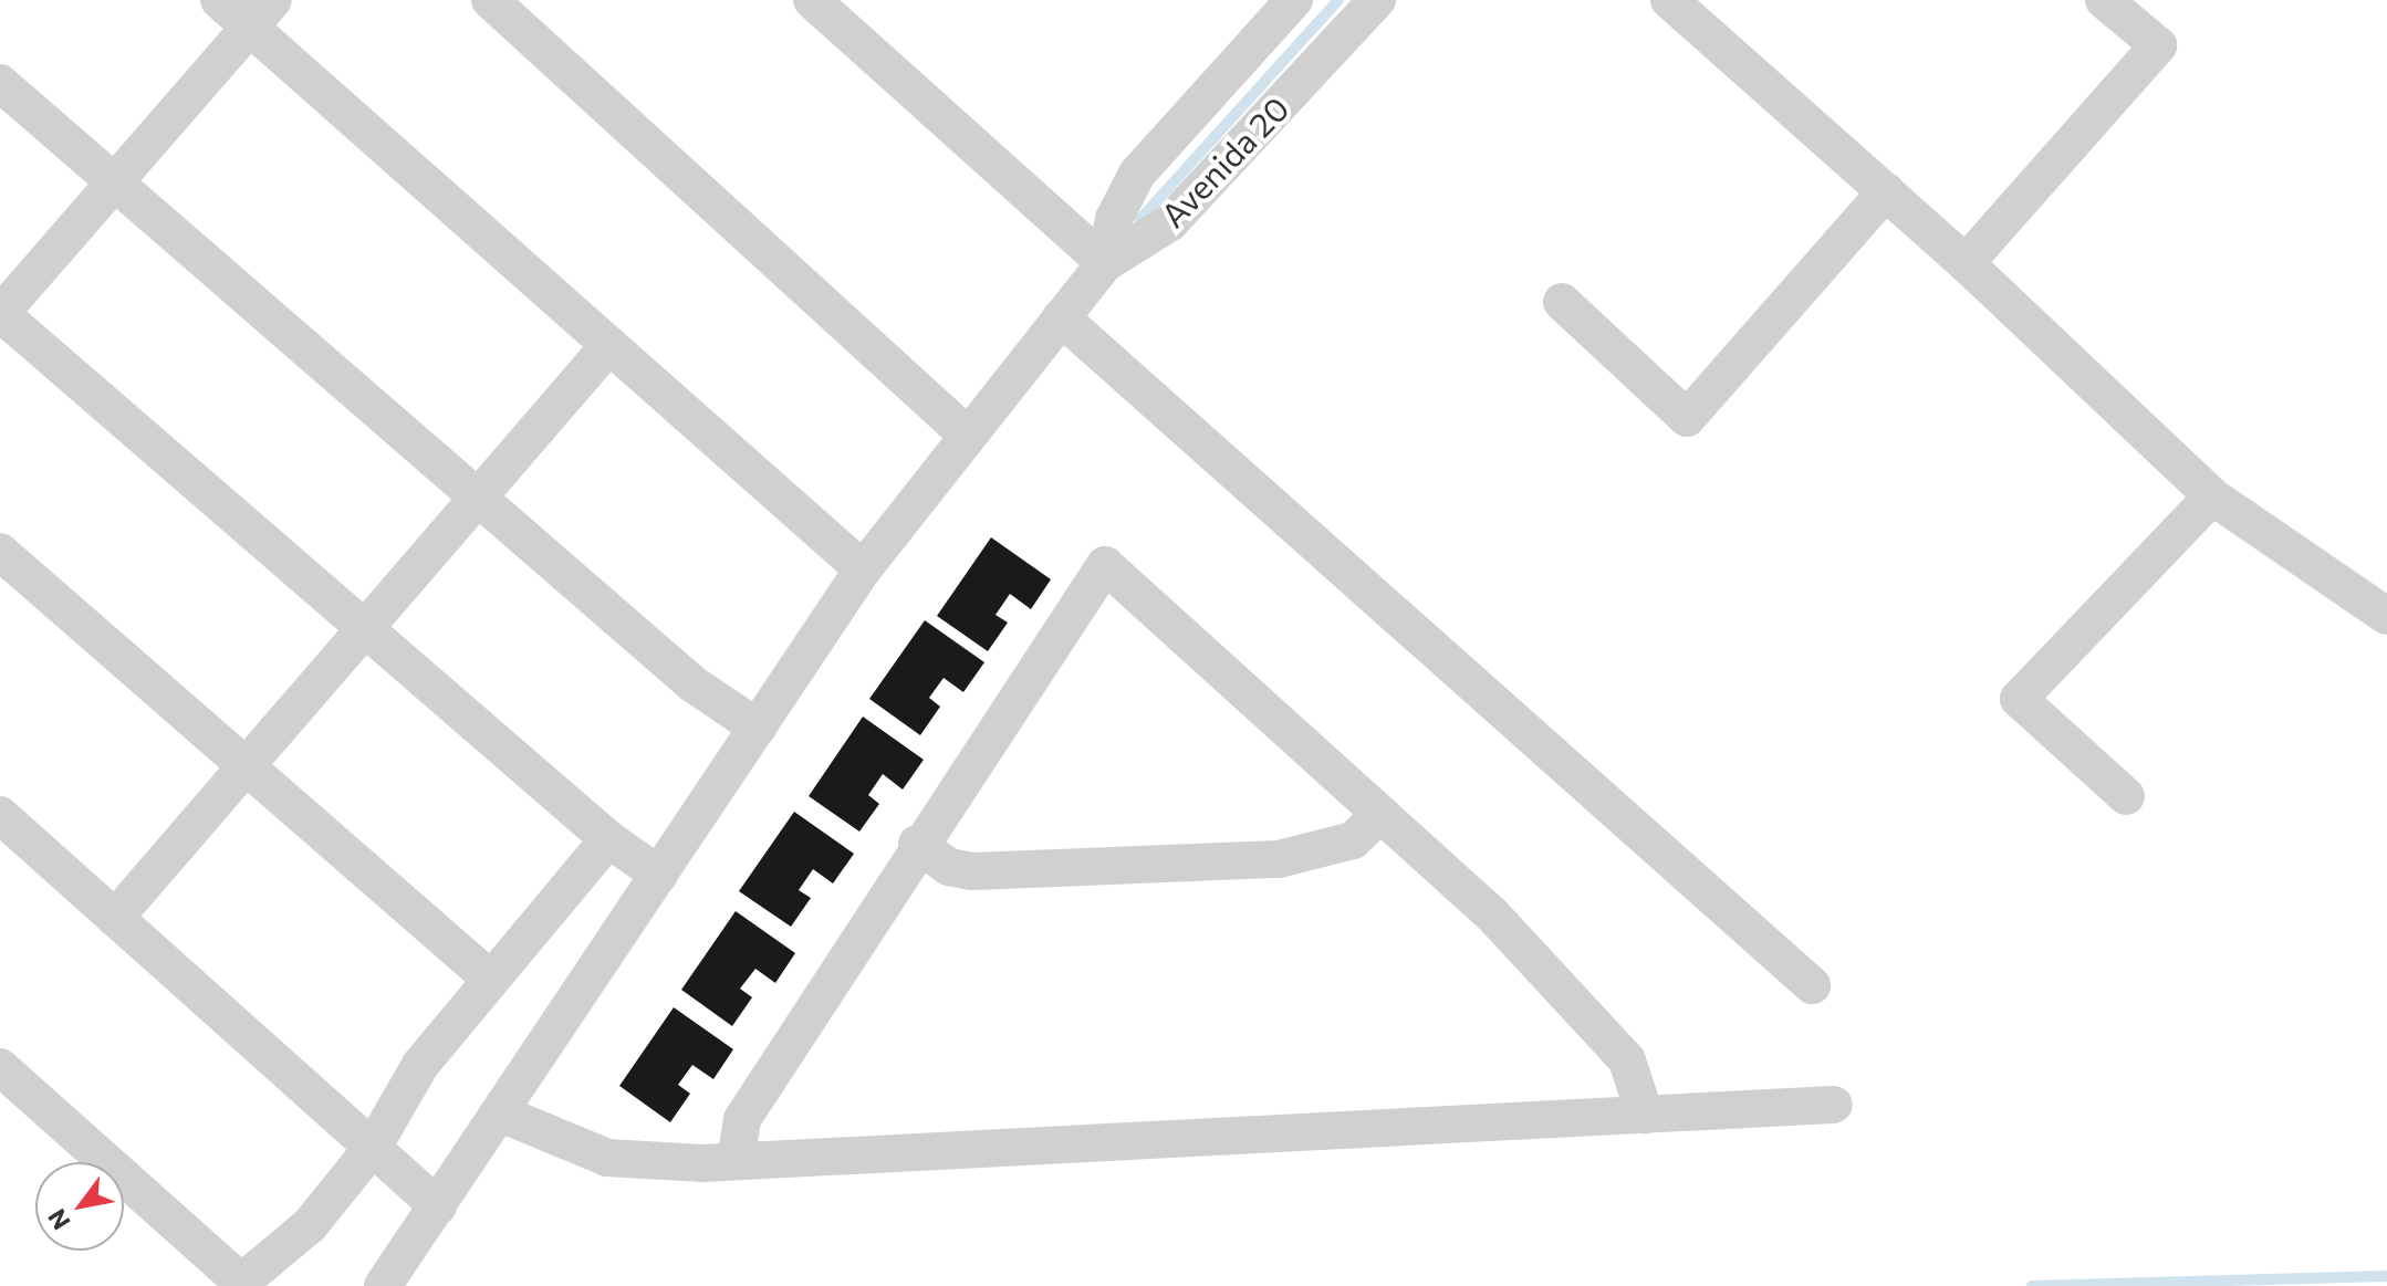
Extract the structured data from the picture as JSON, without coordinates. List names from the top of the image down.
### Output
{
  "streets": {
    "street": ["Avenida 20"]
  },
  "north": "bottom left"
}
